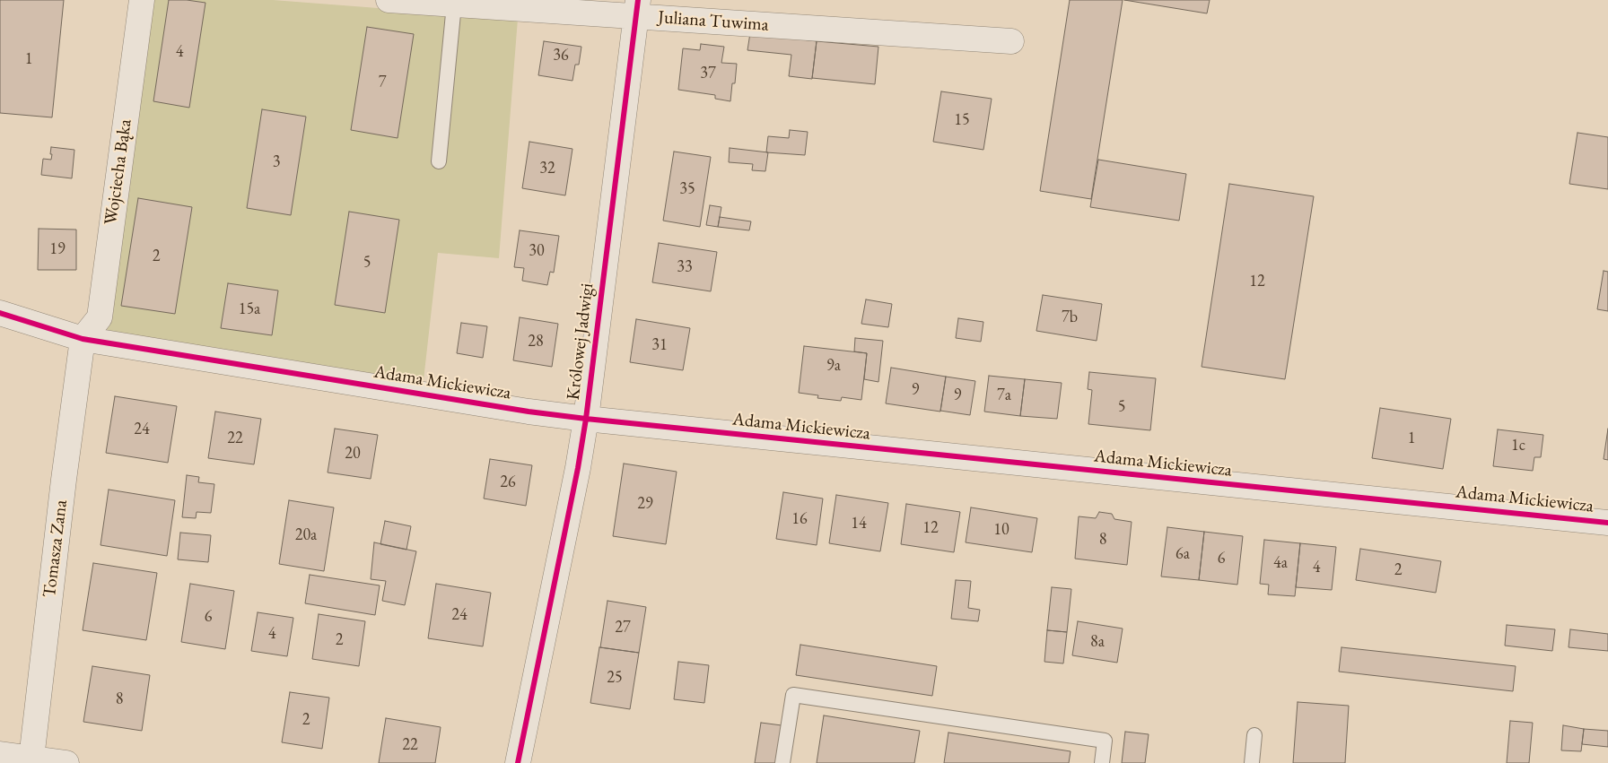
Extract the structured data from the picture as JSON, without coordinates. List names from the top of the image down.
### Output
{
  "streets": {
    "street": [
      "Juliana Tuwima",
      "Wojciecha Bąka",
      "Królowej Jadwigi",
      "Adama Mickiewicza",
      "Tomasza Zana"
    ]
  },
  "crossings": [
    ["Juliana Tuwima", "Królowej Jadwigi"],
    ["Wojciecha Bąka", "Adama Mickiewicza"],
    ["Wojciecha Bąka", "Tomasza Zana"],
    ["Królowej Jadwigi", "Adama Mickiewicza"],
    ["Adama Mickiewicza", "Tomasza Zana"]
  ],
  "house_numbers": [
    "4",
    "36",
    "1",
    "37",
    "7",
    "15",
    "3",
    "32",
    "35",
    "19",
    "30",
    "2",
    "5",
    "33",
    "12",
    "15a",
    "7b",
    "28",
    "31",
    "9a",
    "9",
    "9",
    "7a",
    "5",
    "24",
    "22",
    "1",
    "1c",
    "20",
    "26",
    "29",
    "16",
    "14",
    "12",
    "10",
    "20a",
    "8",
    "6a",
    "6",
    "4a",
    "4",
    "2",
    "24",
    "6",
    "27",
    "4",
    "2",
    "8a",
    "25",
    "8",
    "2",
    "22"
  ]
}
